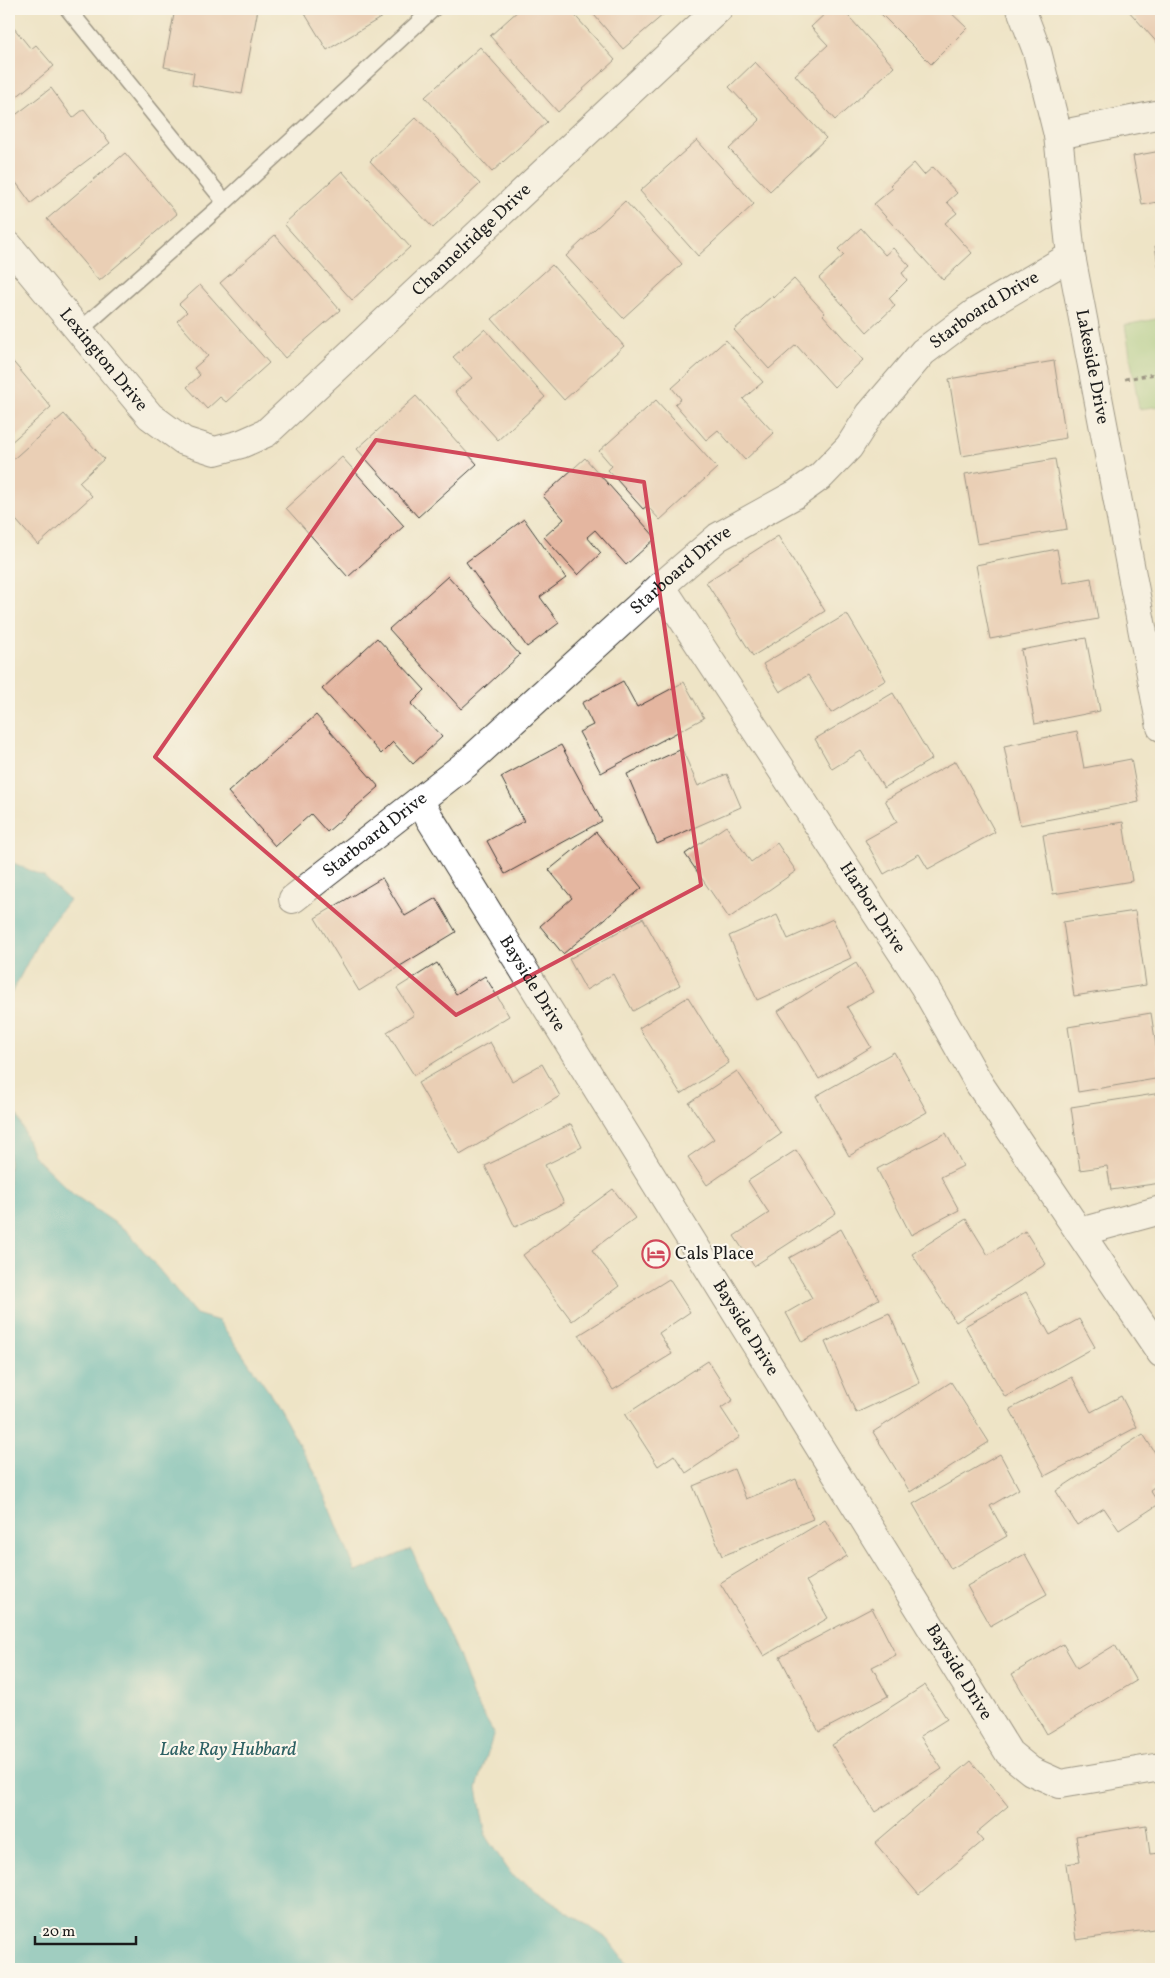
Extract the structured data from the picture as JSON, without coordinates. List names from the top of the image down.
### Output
{
  "streets": {
    "street": [
      "Channelridge Drive",
      "Starboard Drive",
      "Lexington Drive",
      "Lakeside Drive",
      "Harbor Drive",
      "Bayside Drive"
    ]
  },
  "crossings": [
    ["Channelridge Drive", "Lexington Drive"],
    ["Starboard Drive", "Lakeside Drive"],
    ["Starboard Drive", "Harbor Drive"],
    ["Starboard Drive", "Bayside Drive"]
  ],
  "water": ["Lake Ray Hubbard"],
  "places": {
    "hotel": ["Cals Place"]
  },
  "scale_bar": "20 m"
}
